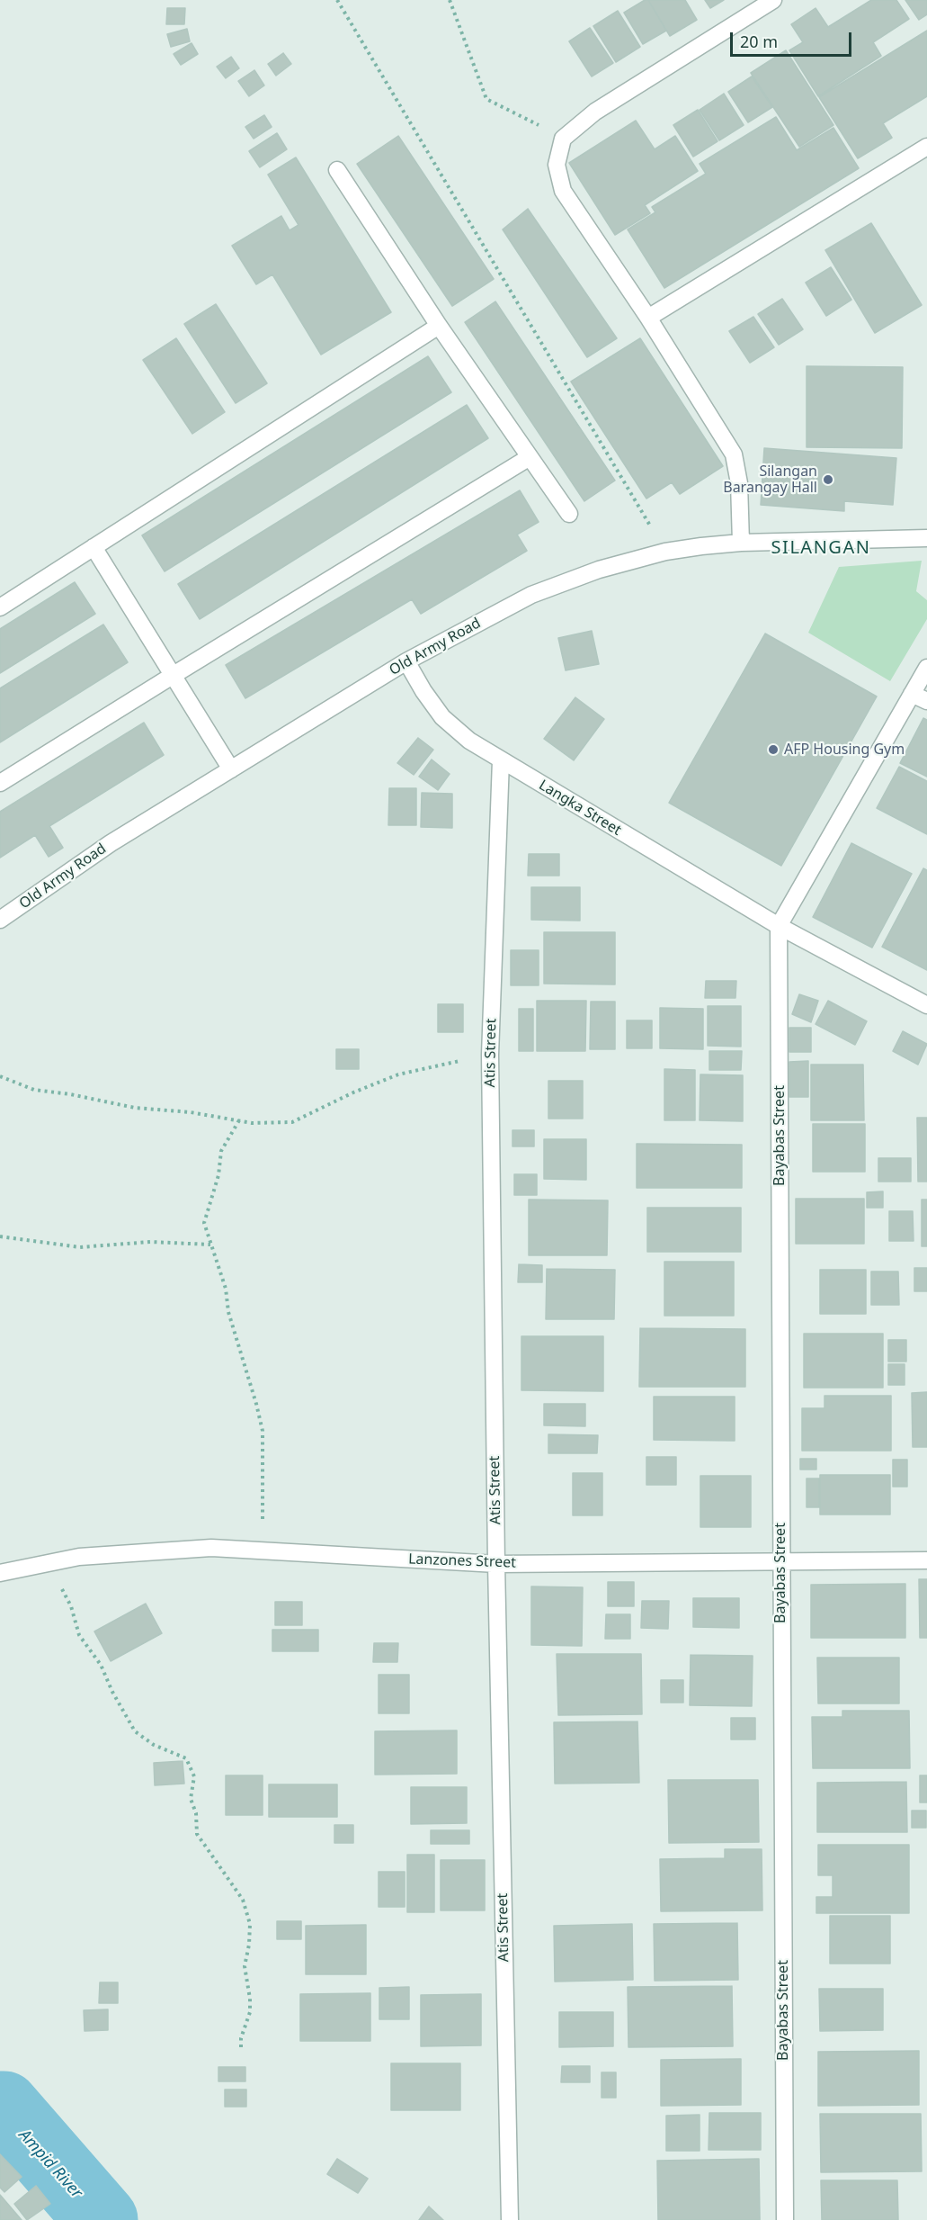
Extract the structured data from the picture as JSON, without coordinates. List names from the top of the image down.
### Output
{
  "streets": {
    "street": [
      "Old Army Road",
      "Langka Street",
      "Atis Street",
      "Bayabas Street",
      "Lanzones Street"
    ]
  },
  "crossings": [
    ["Old Army Road", "Langka Street"],
    ["Langka Street", "Atis Street"],
    ["Langka Street", "Bayabas Street"],
    ["Atis Street", "Lanzones Street"],
    ["Bayabas Street", "Lanzones Street"]
  ],
  "districts": ["SILANGAN"],
  "water": ["Ampid River"],
  "places": ["Silangan Barangay Hall", "AFP Housing Gym"],
  "scale_bar": "20 m"
}
